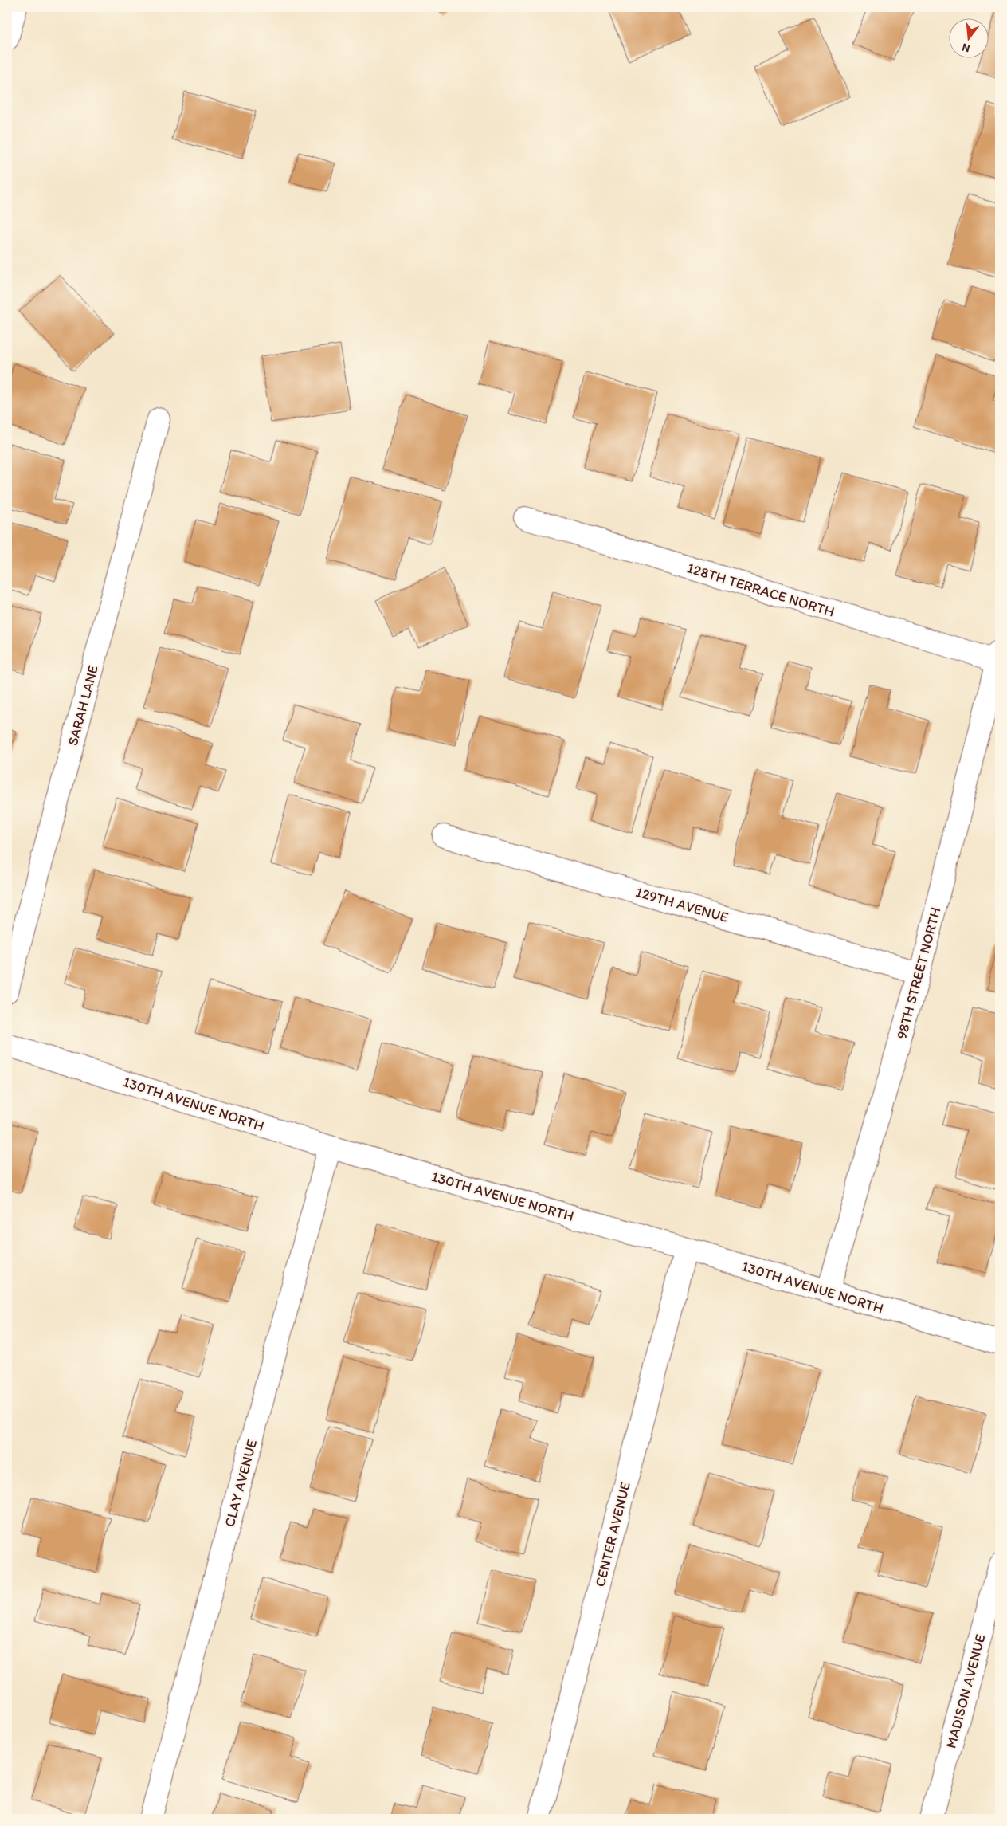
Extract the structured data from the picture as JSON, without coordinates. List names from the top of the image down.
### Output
{
  "streets": {
    "street": [
      "128TH TERRACE NORTH",
      "SARAH LANE",
      "129TH AVENUE",
      "98TH STREET NORTH",
      "130TH AVENUE NORTH",
      "CLAY AVENUE",
      "CENTER AVENUE",
      "MADISON AVENUE"
    ]
  },
  "crossings": [
    ["128TH TERRACE NORTH", "98TH STREET NORTH"],
    ["129TH AVENUE", "98TH STREET NORTH"],
    ["98TH STREET NORTH", "130TH AVENUE NORTH"],
    ["130TH AVENUE NORTH", "CLAY AVENUE"],
    ["130TH AVENUE NORTH", "CENTER AVENUE"]
  ],
  "north": "bottom"
}
